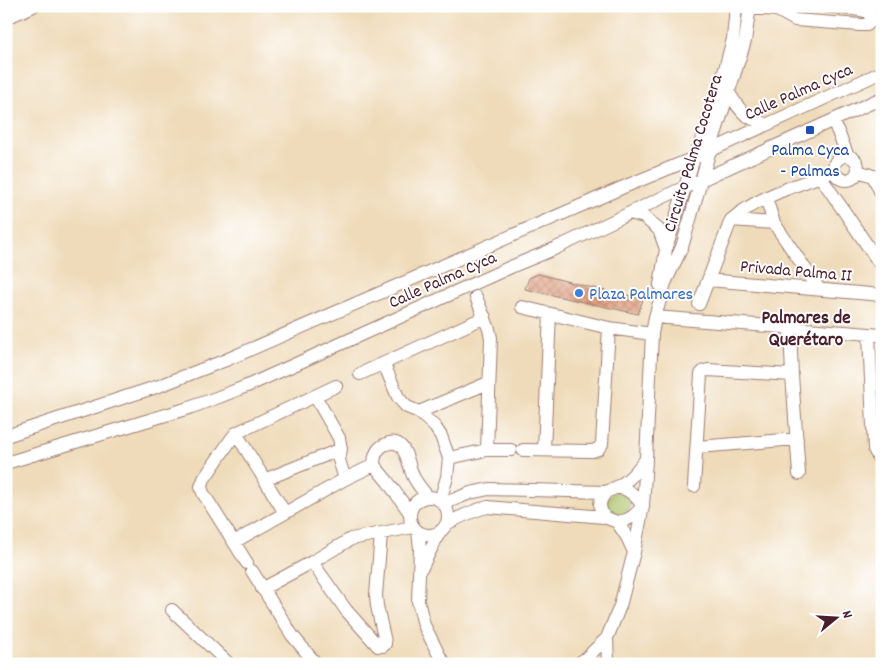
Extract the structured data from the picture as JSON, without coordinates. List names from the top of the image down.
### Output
{
  "streets": {
    "street": ["Calle Palma Cyca", "Circuito Palma Cocotera", "Privada Palma II"]
  },
  "crossings": [
    ["Calle Palma Cyca", "Circuito Palma Cocotera"]
  ],
  "districts": ["Palmares de Querétaro"],
  "places": {
    "transit": ["Palma Cyca - Palmas"],
    "other": ["Plaza Palmares"]
  },
  "north": "right"
}
